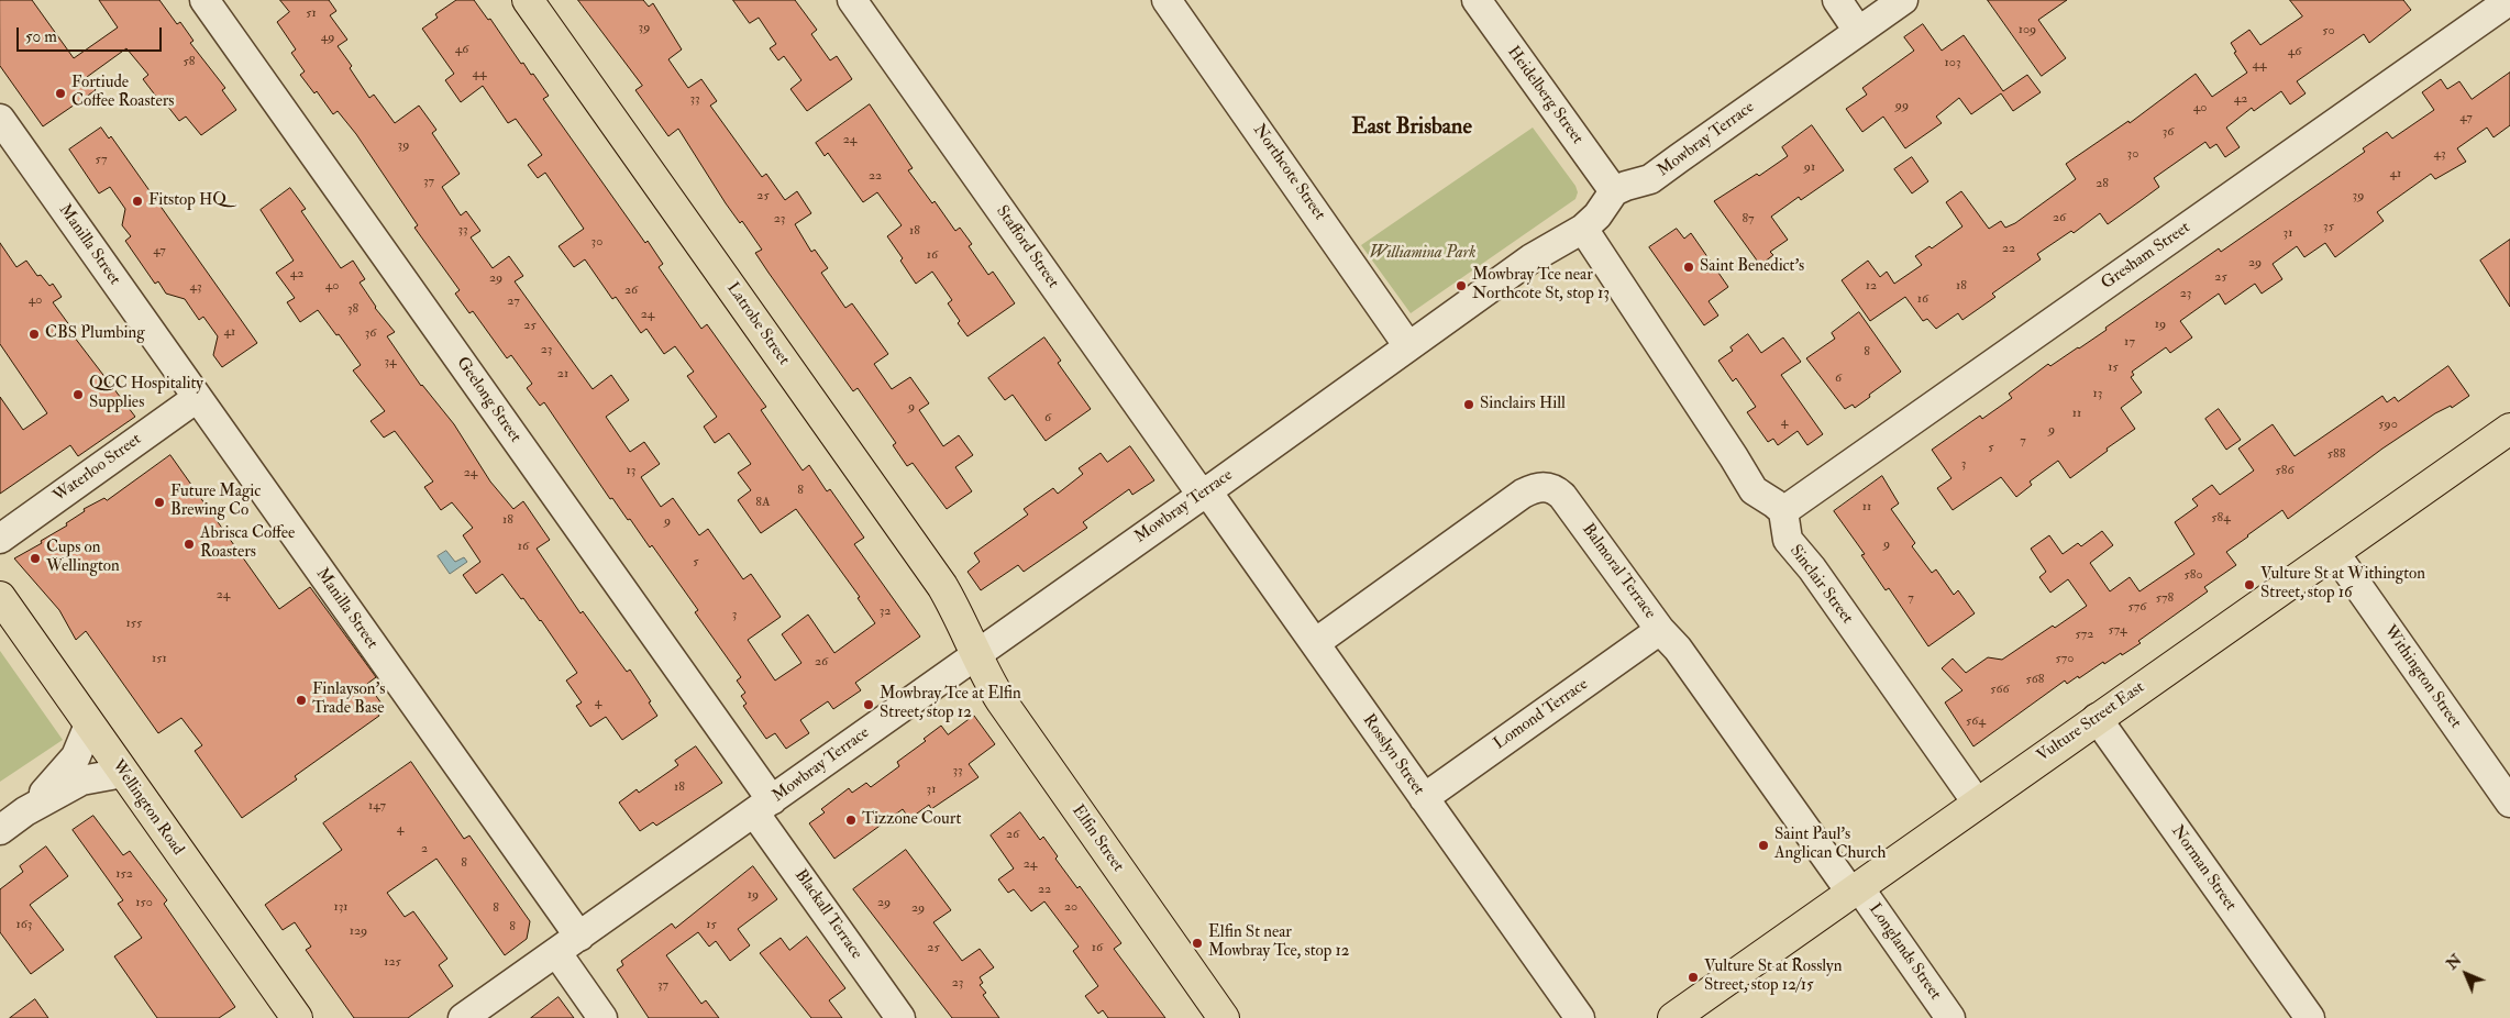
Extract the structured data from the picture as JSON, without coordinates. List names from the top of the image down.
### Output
{
  "streets": {
    "main road": [
      "Latrobe Street",
      "Vulture Street East",
      "Wellington Road",
      "Elfin Street"
    ],
    "street": [
      "Heidelberg Street",
      "Mowbray Terrace",
      "Northcote Street",
      "Manilla Street",
      "Stafford Street",
      "Gresham Street",
      "Geelong Street",
      "Waterloo Street",
      "Balmoral Terrace",
      "Sinclair Street",
      "Withington Street",
      "Lomond Terrace",
      "Rosslyn Street",
      "Norman Street",
      "Blackall Terrace",
      "Longlands Street"
    ]
  },
  "crossings": [
    ["Heidelberg Street", "Mowbray Terrace"],
    ["Mowbray Terrace", "Northcote Street"],
    ["Mowbray Terrace", "Manilla Street"],
    ["Mowbray Terrace", "Stafford Street"],
    ["Mowbray Terrace", "Latrobe Street"],
    ["Mowbray Terrace", "Geelong Street"],
    ["Mowbray Terrace", "Rosslyn Street"],
    ["Mowbray Terrace", "Elfin Street"],
    ["Mowbray Terrace", "Blackall Terrace"],
    ["Manilla Street", "Waterloo Street"],
    ["Stafford Street", "Rosslyn Street"],
    ["Gresham Street", "Sinclair Street"],
    ["Latrobe Street", "Elfin Street"],
    ["Geelong Street", "Blackall Terrace"],
    ["Balmoral Terrace", "Lomond Terrace"],
    ["Balmoral Terrace", "Vulture Street East"],
    ["Balmoral Terrace", "Rosslyn Street"],
    ["Balmoral Terrace", "Longlands Street"],
    ["Sinclair Street", "Vulture Street East"],
    ["Withington Street", "Vulture Street East"],
    ["Lomond Terrace", "Rosslyn Street"],
    ["Vulture Street East", "Norman Street"],
    ["Vulture Street East", "Longlands Street"]
  ],
  "districts": ["East Brisbane"],
  "parks": ["Williamina Park"],
  "places": [
    "Fortiude Coffee Roasters",
    "Fitstop HQ",
    "Saint Benedict's",
    "Mowbray Tce near Northcote St, stop 13",
    "CBS Plumbing",
    "QCC Hospitality Supplies",
    "Sinclairs Hill",
    "Future Magic Brewing Co",
    "Abrisca Coffee Roasters",
    "Cups on Wellington",
    "Vulture St at Withington Street, stop 16",
    "Finlayson's Trade Base",
    "Mowbray Tce at Elfin Street, stop 12",
    "Tizzone Court",
    "Saint Paul's Anglican Church",
    "Elfin St near Mowbray Tce, stop 12",
    "Vulture St at Rosslyn Street, stop 12/15"
  ],
  "house_numbers": [
    "51",
    "39",
    "109",
    "50",
    "49",
    "46",
    "46",
    "58",
    "103",
    "44",
    "44",
    "33",
    "42",
    "99",
    "40",
    "47",
    "36",
    "24",
    "39",
    "30",
    "43",
    "57",
    "91",
    "41",
    "22",
    "37",
    "28",
    "25",
    "39",
    "26",
    "23",
    "87",
    "35",
    "33",
    "18",
    "31",
    "30",
    "22",
    "47",
    "16",
    "29",
    "42",
    "25",
    "29",
    "40",
    "12",
    "18",
    "43",
    "26",
    "23",
    "16",
    "40",
    "27",
    "38",
    "24",
    "19",
    "25",
    "41",
    "36",
    "17",
    "23",
    "8",
    "34",
    "15",
    "21",
    "6",
    "13",
    "9",
    "11",
    "6",
    "4",
    "590",
    "9",
    "7",
    "5",
    "588",
    "3",
    "13",
    "586",
    "24",
    "8",
    "8A",
    "11",
    "584",
    "18",
    "9",
    "9",
    "16",
    "5",
    "580",
    "24",
    "7",
    "578",
    "576",
    "32",
    "3",
    "155",
    "574",
    "572",
    "151",
    "570",
    "26",
    "568",
    "566",
    "4",
    "564",
    "33",
    "18",
    "31",
    "147",
    "4",
    "26",
    "2",
    "8",
    "24",
    "152",
    "22",
    "19",
    "150",
    "29",
    "131",
    "20",
    "8",
    "29",
    "163",
    "15",
    "8",
    "129",
    "25",
    "16",
    "125",
    "23",
    "37"
  ],
  "scale_bar": "50 m",
  "north": "top left"
}
